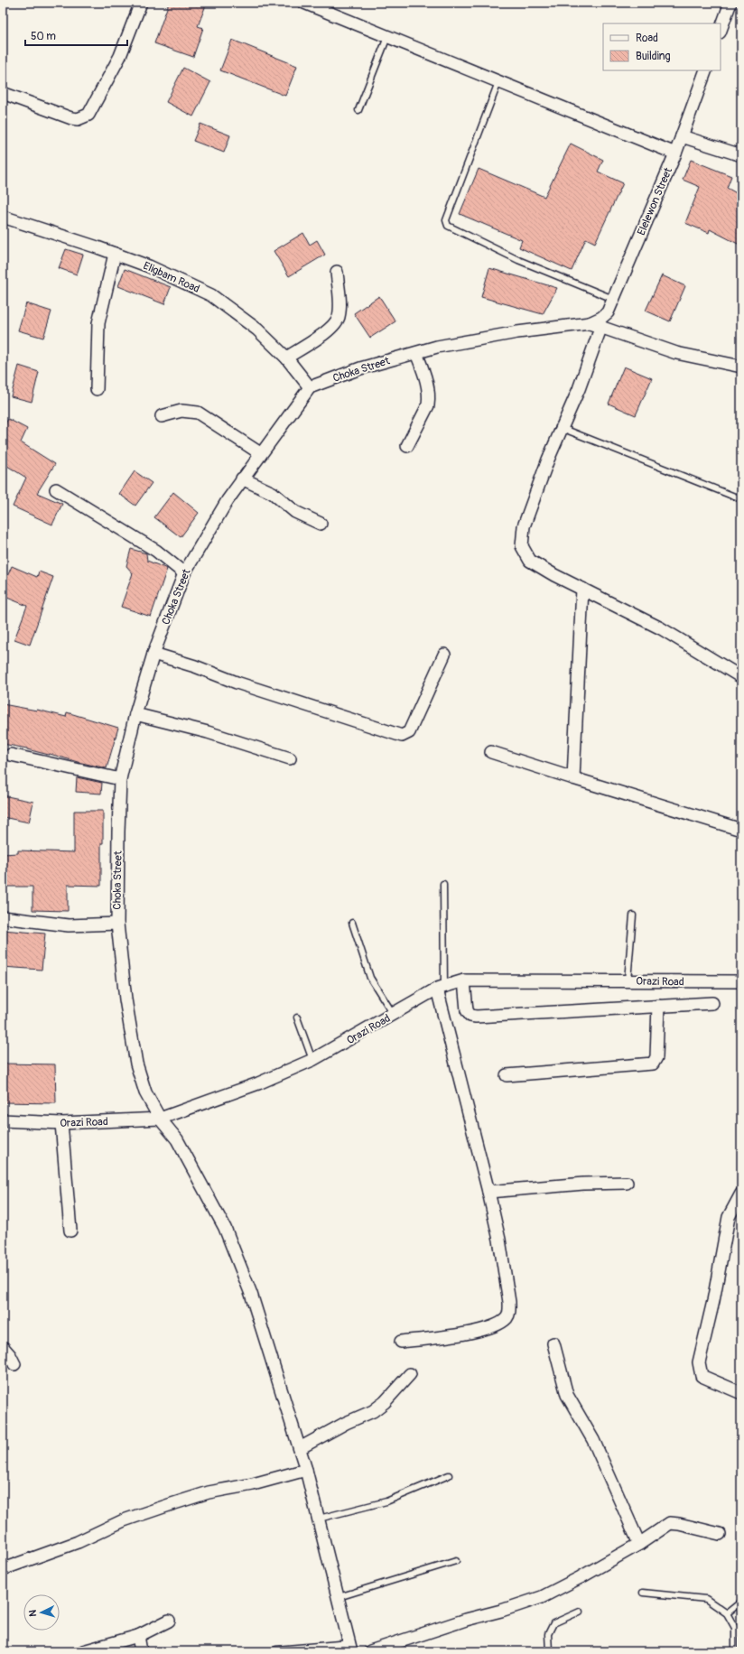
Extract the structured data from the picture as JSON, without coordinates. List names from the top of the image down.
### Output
{
  "streets": {
    "street": [
      "Elelewon Street",
      "Eligbam Road",
      "Choka Street",
      "Orazi Road"
    ]
  },
  "crossings": [
    ["Elelewon Street", "Choka Street"],
    ["Eligbam Road", "Choka Street"],
    ["Choka Street", "Orazi Road"]
  ],
  "legend": ["Road", "Building"],
  "scale_bar": "50 m",
  "north": "left"
}
